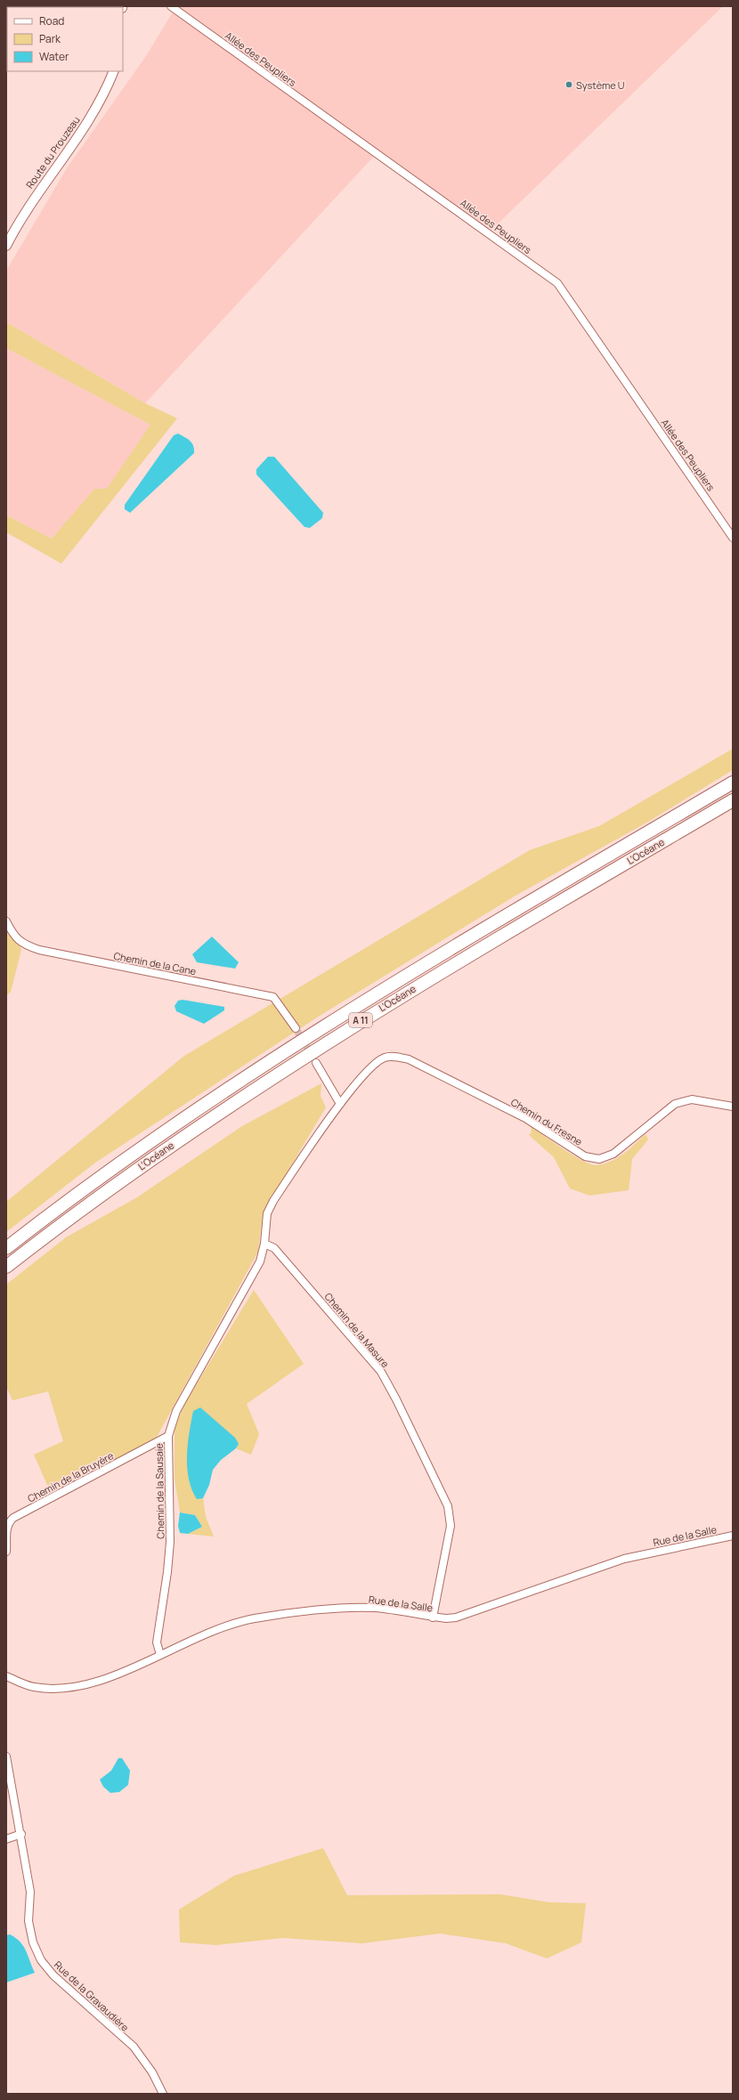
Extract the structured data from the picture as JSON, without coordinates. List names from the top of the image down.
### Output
{
  "streets": {
    "highway": ["L’Océane", "A 11"],
    "street": [
      "Allée des Peupliers",
      "Route du Prouzeau",
      "Chemin de la Cane",
      "Chemin du Fresne",
      "Chemin de la Masure",
      "Chemin de la Bruyère",
      "Chemin de la Sausaie",
      "Rue de la Salle",
      "Rue de la Gravaudière"
    ]
  },
  "crossings": [
    ["Chemin de la Masure", "Chemin de la Sausaie"],
    ["Chemin de la Masure", "Rue de la Salle"],
    ["Chemin de la Bruyère", "Chemin de la Sausaie"],
    ["Chemin de la Sausaie", "Rue de la Salle"]
  ],
  "places": ["Système U"],
  "legend": ["Road", "Park", "Water"]
}
